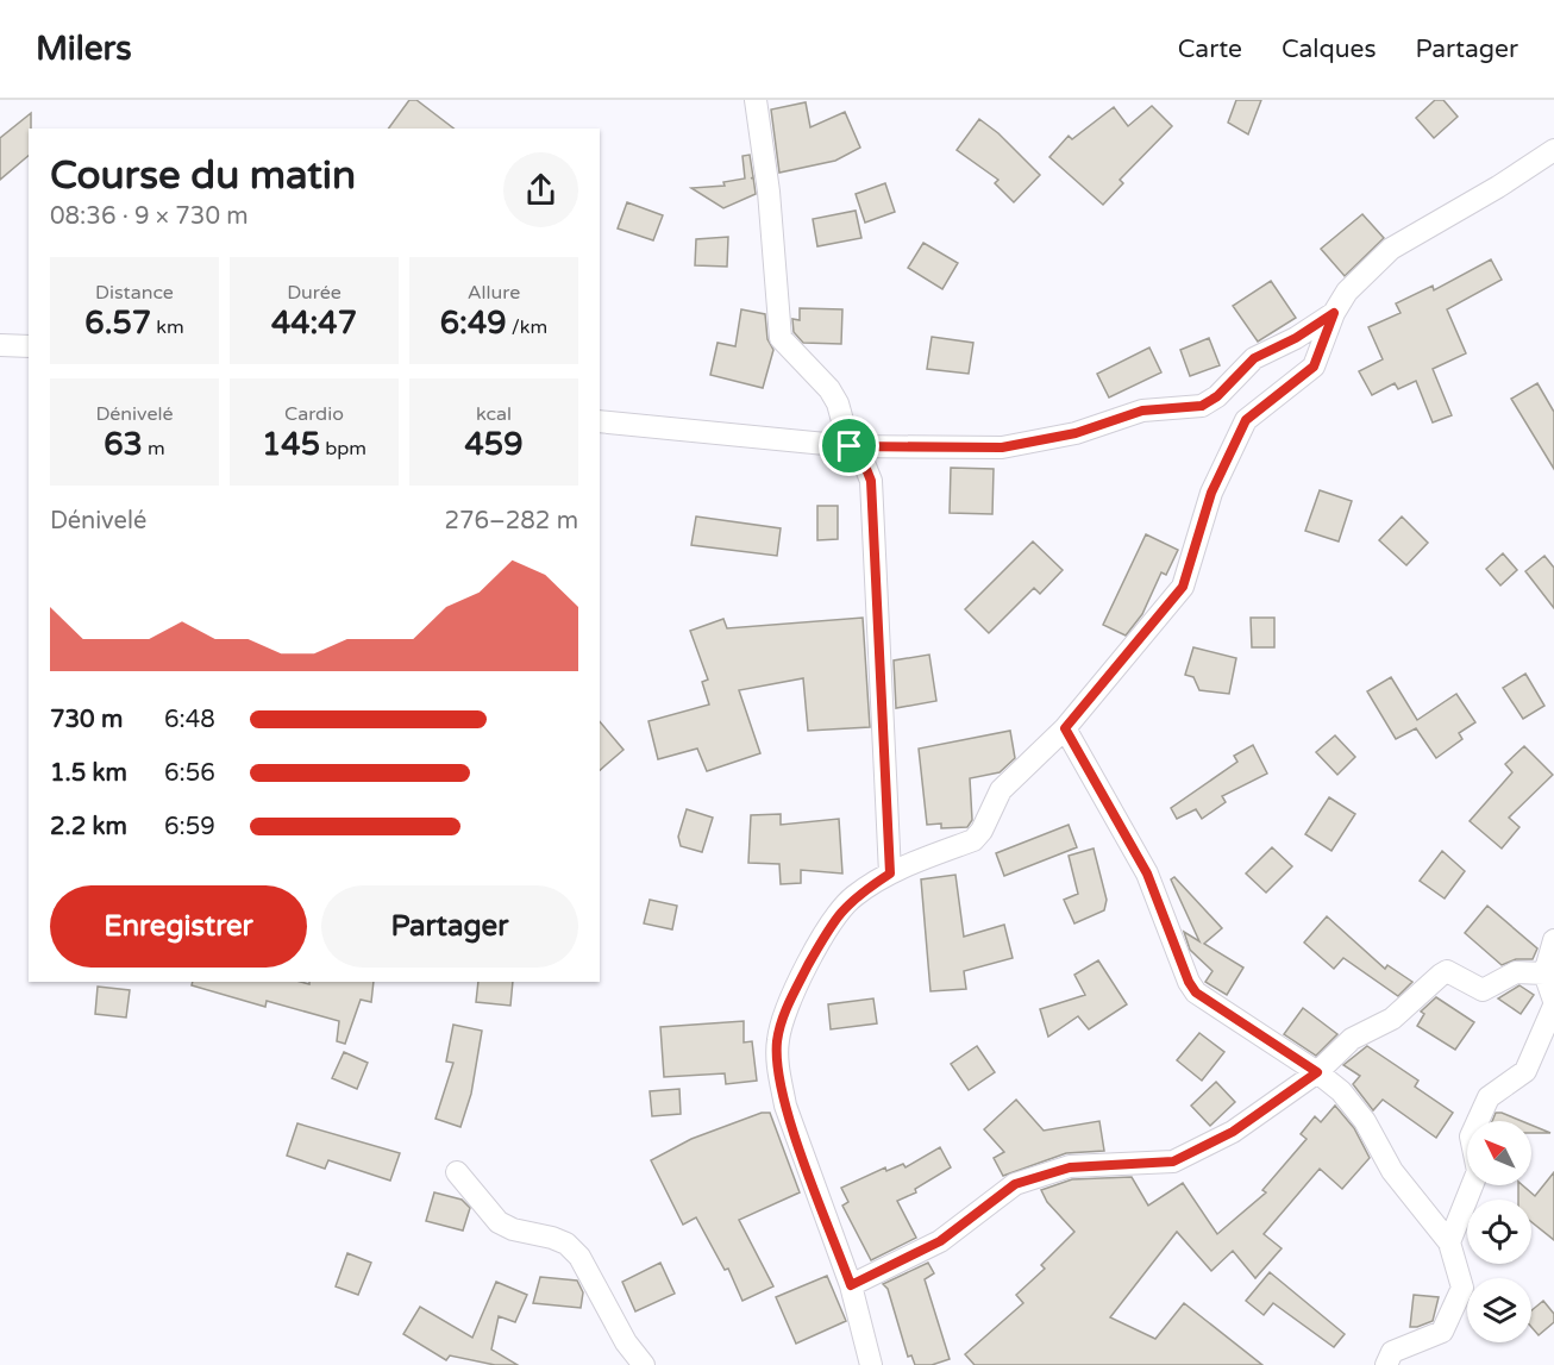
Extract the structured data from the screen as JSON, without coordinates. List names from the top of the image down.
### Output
{
  "north": "top left",
  "page": {
    "header": "Milers",
    "nav": ["Carte", "Calques", "Partager"],
    "heading": ["Course du matin", "08:36 · 9 × 730 m"],
    "stats": [
      ["Distance", "6.57 km"],
      ["Durée", "44:47"],
      ["Allure", "6:49 /km"],
      ["Dénivelé", "63 m"],
      ["Cardio", "145 bpm"],
      ["kcal", "459"]
    ],
    "chart": ["Dénivelé", "276–282 m"],
    "list": [
      {
        "name": "730 m",
        "note": "6:48"
      },
      {
        "name": "1.5 km",
        "note": "6:56"
      },
      {
        "name": "2.2 km",
        "note": "6:59"
      }
    ],
    "buttons": ["Enregistrer", "Partager"]
  }
}
